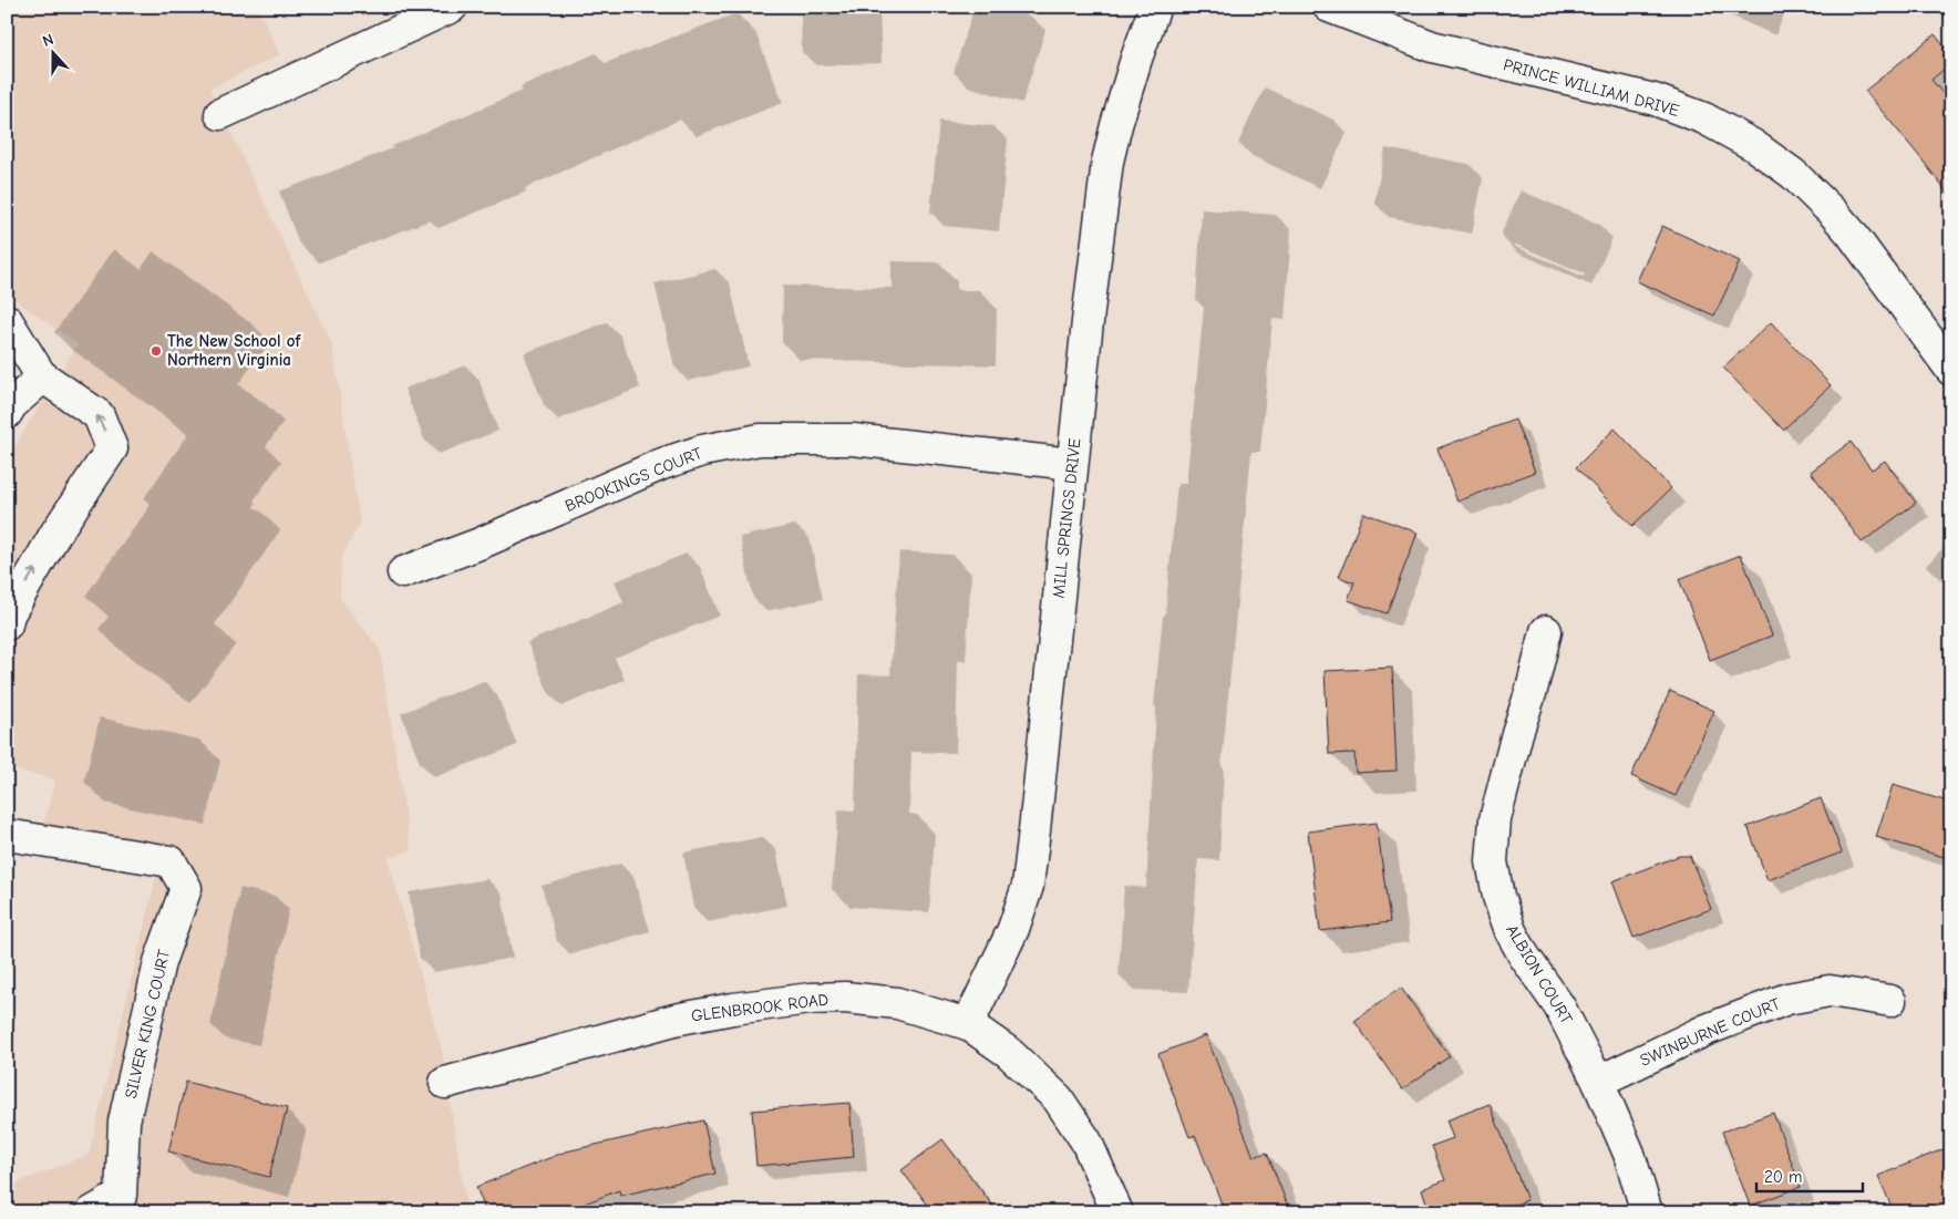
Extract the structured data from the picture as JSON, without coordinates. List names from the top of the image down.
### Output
{
  "streets": {
    "street": [
      "PRINCE WILLIAM DRIVE",
      "BROOKINGS COURT",
      "MILL SPRINGS DRIVE",
      "ALBION COURT",
      "GLENBROOK ROAD",
      "SILVER KING COURT",
      "SWINBURNE COURT"
    ]
  },
  "crossings": [
    ["BROOKINGS COURT", "MILL SPRINGS DRIVE"],
    ["MILL SPRINGS DRIVE", "GLENBROOK ROAD"],
    ["ALBION COURT", "SWINBURNE COURT"]
  ],
  "places": ["The New School of Northern Virginia"],
  "scale_bar": "20 m",
  "north": "top"
}
